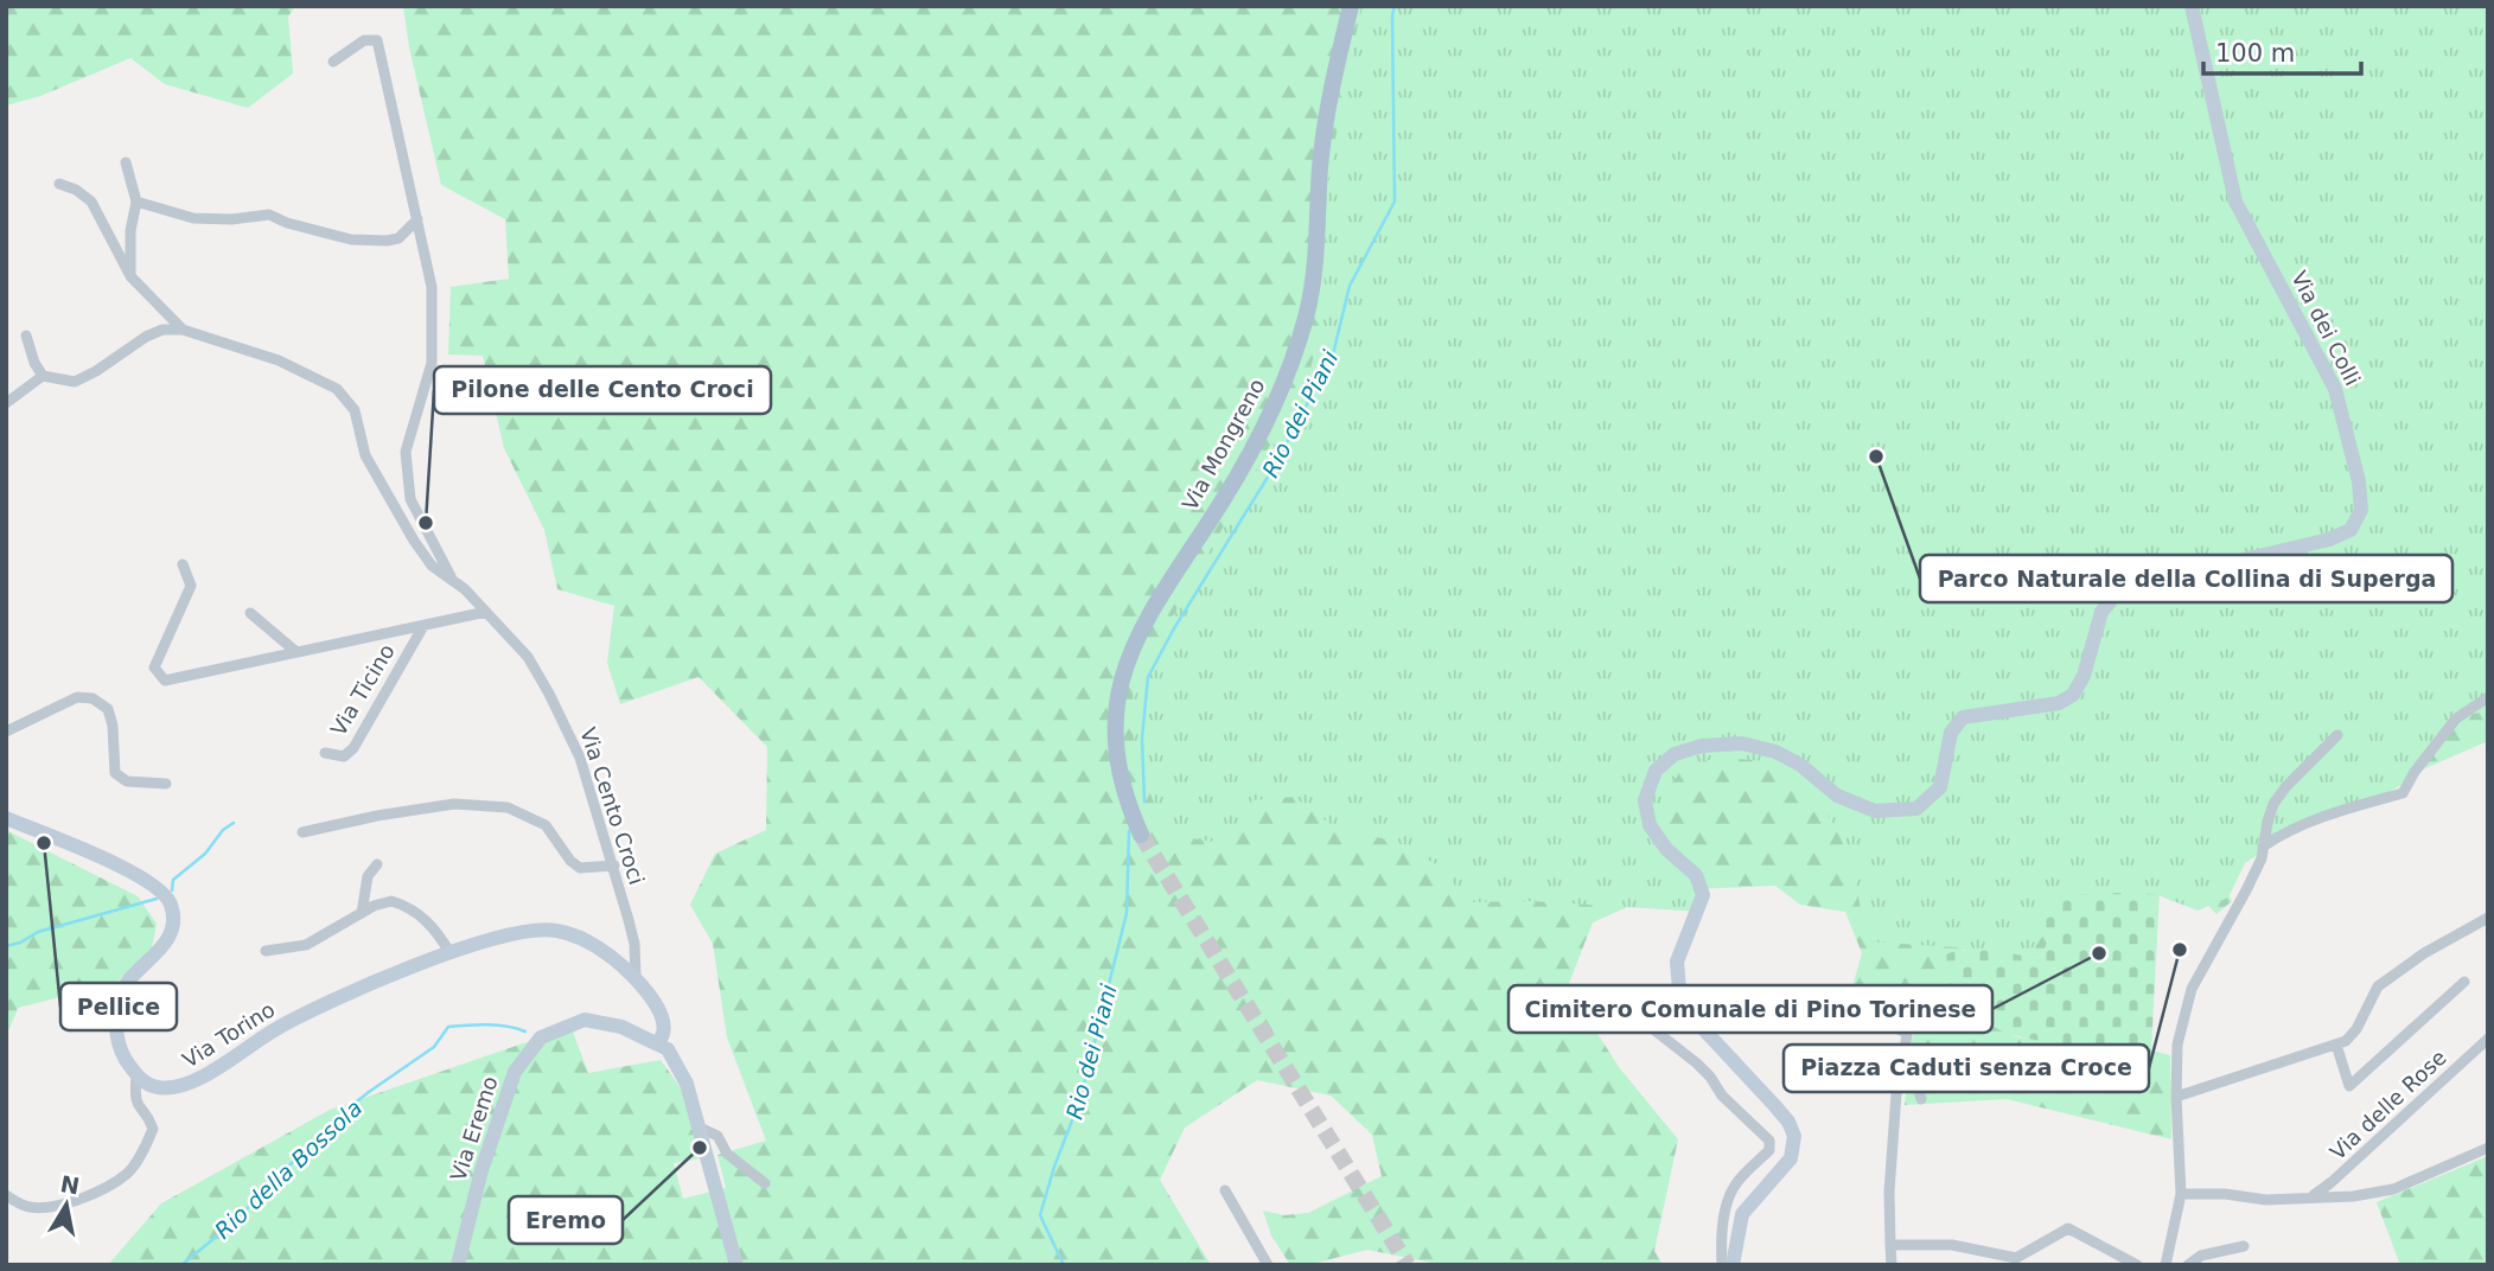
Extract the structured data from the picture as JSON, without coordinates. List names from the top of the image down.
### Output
{
  "streets": {
    "main road": ["Via Mongreno"],
    "street": [
      "Via dei Colli",
      "Via Ticino",
      "Via Cento Croci",
      "Via Torino",
      "Via delle Rose",
      "Via Eremo"
    ]
  },
  "crossings": [
    ["Via Ticino", "Via Cento Croci"],
    ["Via Cento Croci", "Via Torino"],
    ["Via Torino", "Via Eremo"]
  ],
  "water": ["Rio dei Piani", "Rio della Bossola"],
  "places": [
    "Parco Naturale della Collina di Superga",
    "Pilone delle Cento Croci",
    "Pellice",
    "Piazza Caduti senza Croce",
    "Cimitero Comunale di Pino Torinese",
    "Eremo"
  ],
  "scale_bar": "100 m",
  "north": "top"
}
